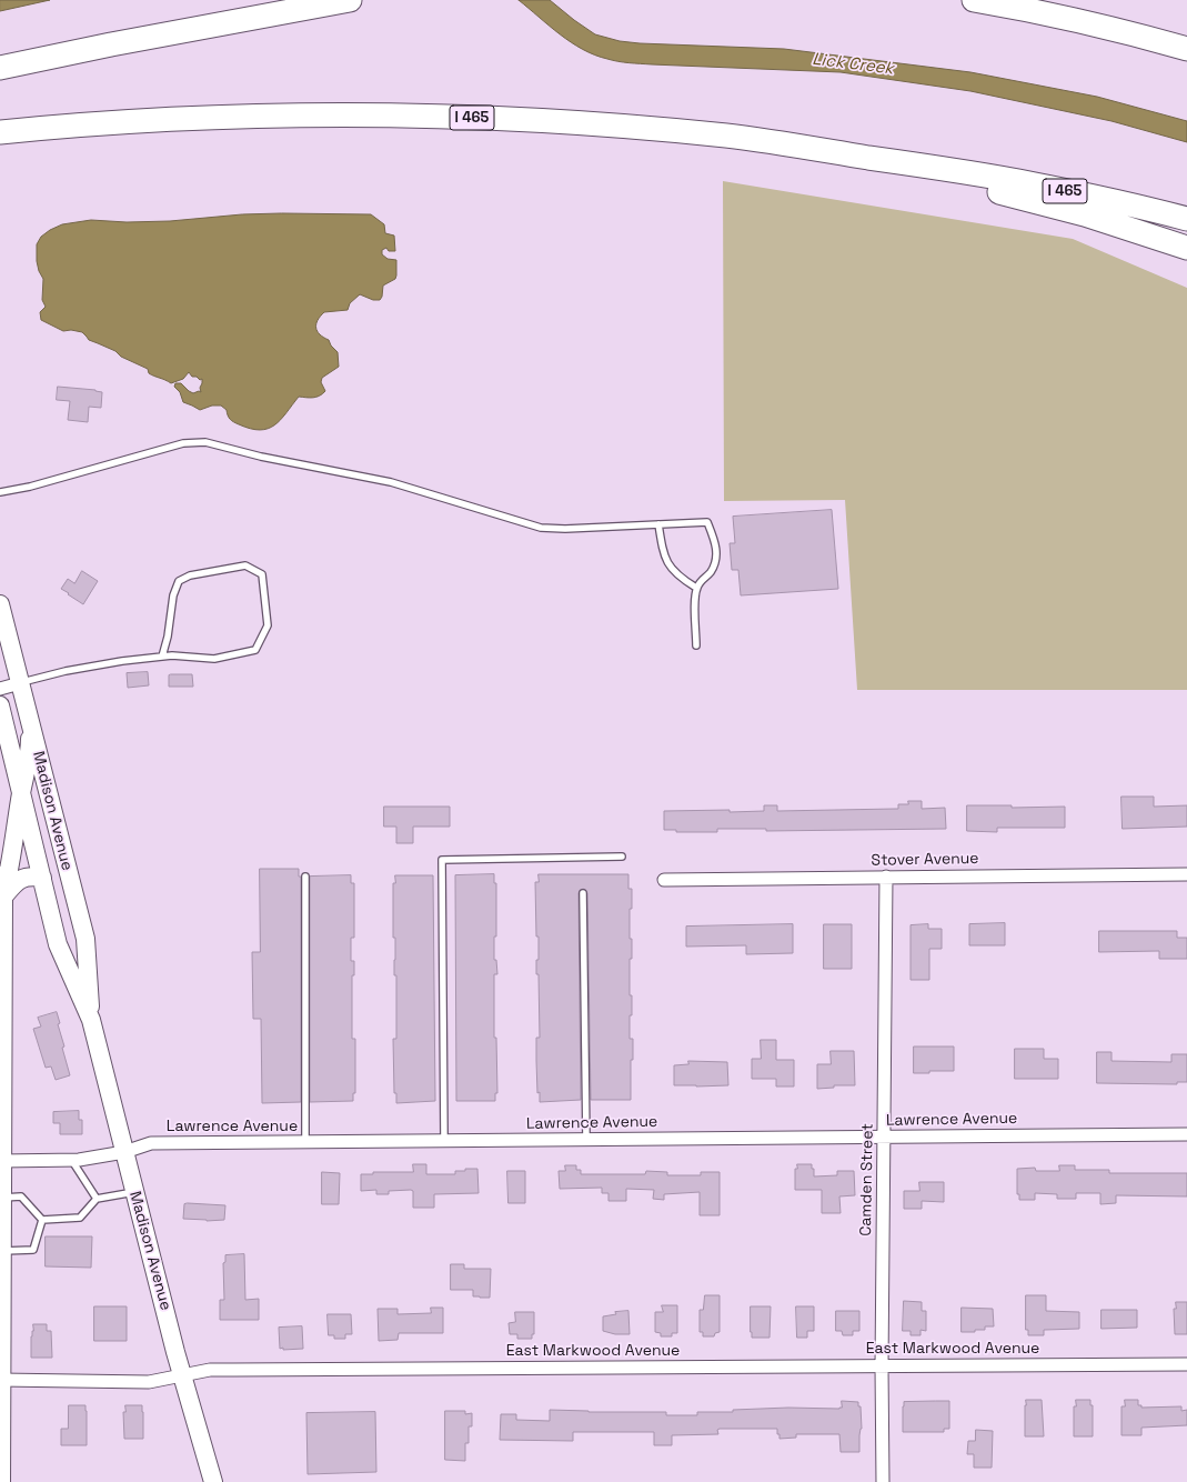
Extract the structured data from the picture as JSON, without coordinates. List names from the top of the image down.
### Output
{
  "streets": {
    "highway": ["I 465"],
    "main road": ["Madison Avenue"],
    "street": [
      "Stover Avenue",
      "Lawrence Avenue",
      "Camden Street",
      "East Markwood Avenue"
    ]
  },
  "crossings": [
    ["Madison Avenue", "Lawrence Avenue"],
    ["Madison Avenue", "East Markwood Avenue"],
    ["Stover Avenue", "Camden Street"],
    ["Lawrence Avenue", "Camden Street"],
    ["Camden Street", "East Markwood Avenue"]
  ],
  "water": ["Lick Creek"]
}
